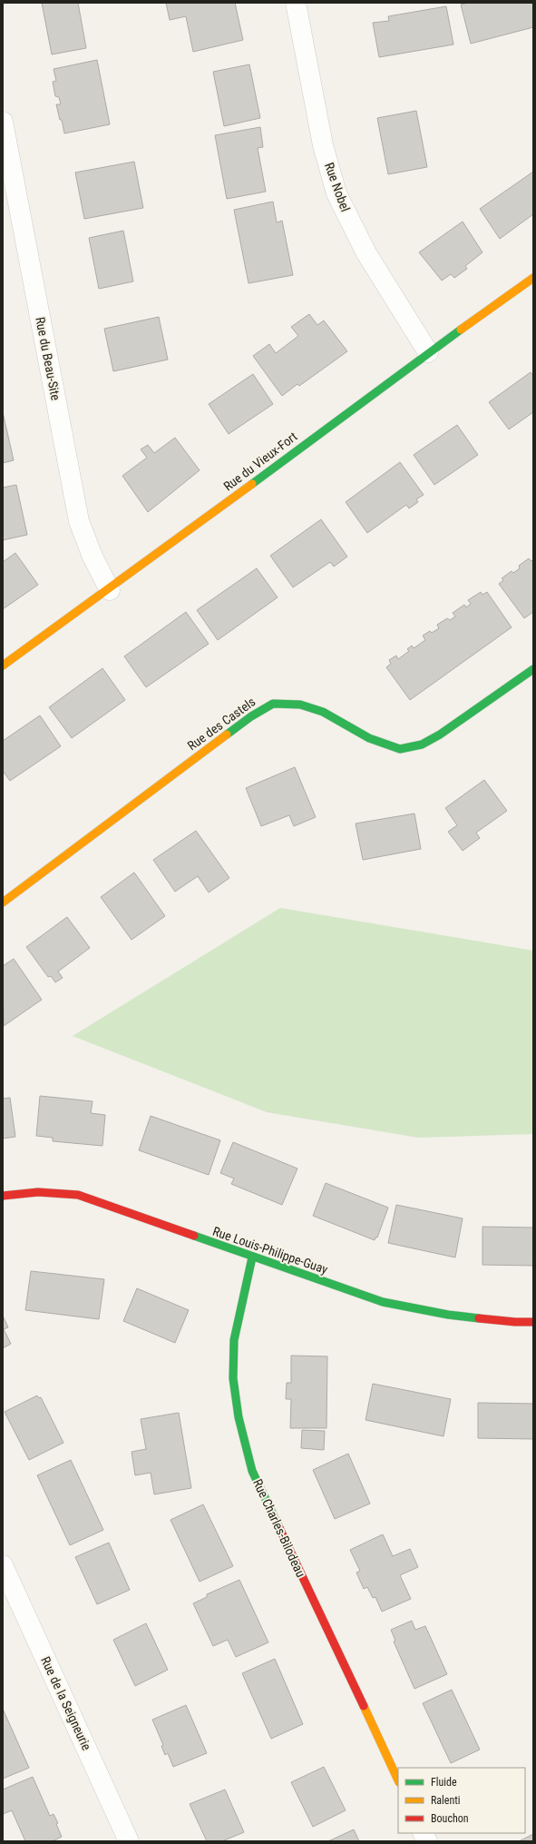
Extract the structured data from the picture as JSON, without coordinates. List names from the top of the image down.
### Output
{
  "streets": {
    "street": [
      "Rue Nobel",
      "Rue du Beau-Site",
      "Rue du Vieux-Fort",
      "Rue des Castels",
      "Rue Louis-Philippe-Guay",
      "Rue Charles-Bilodeau",
      "Rue de la Seigneurie"
    ]
  },
  "crossings": [
    ["Rue Nobel", "Rue du Vieux-Fort"],
    ["Rue du Beau-Site", "Rue du Vieux-Fort"],
    ["Rue Louis-Philippe-Guay", "Rue Charles-Bilodeau"]
  ],
  "legend": ["Fluide", "Ralenti", "Bouchon"]
}
